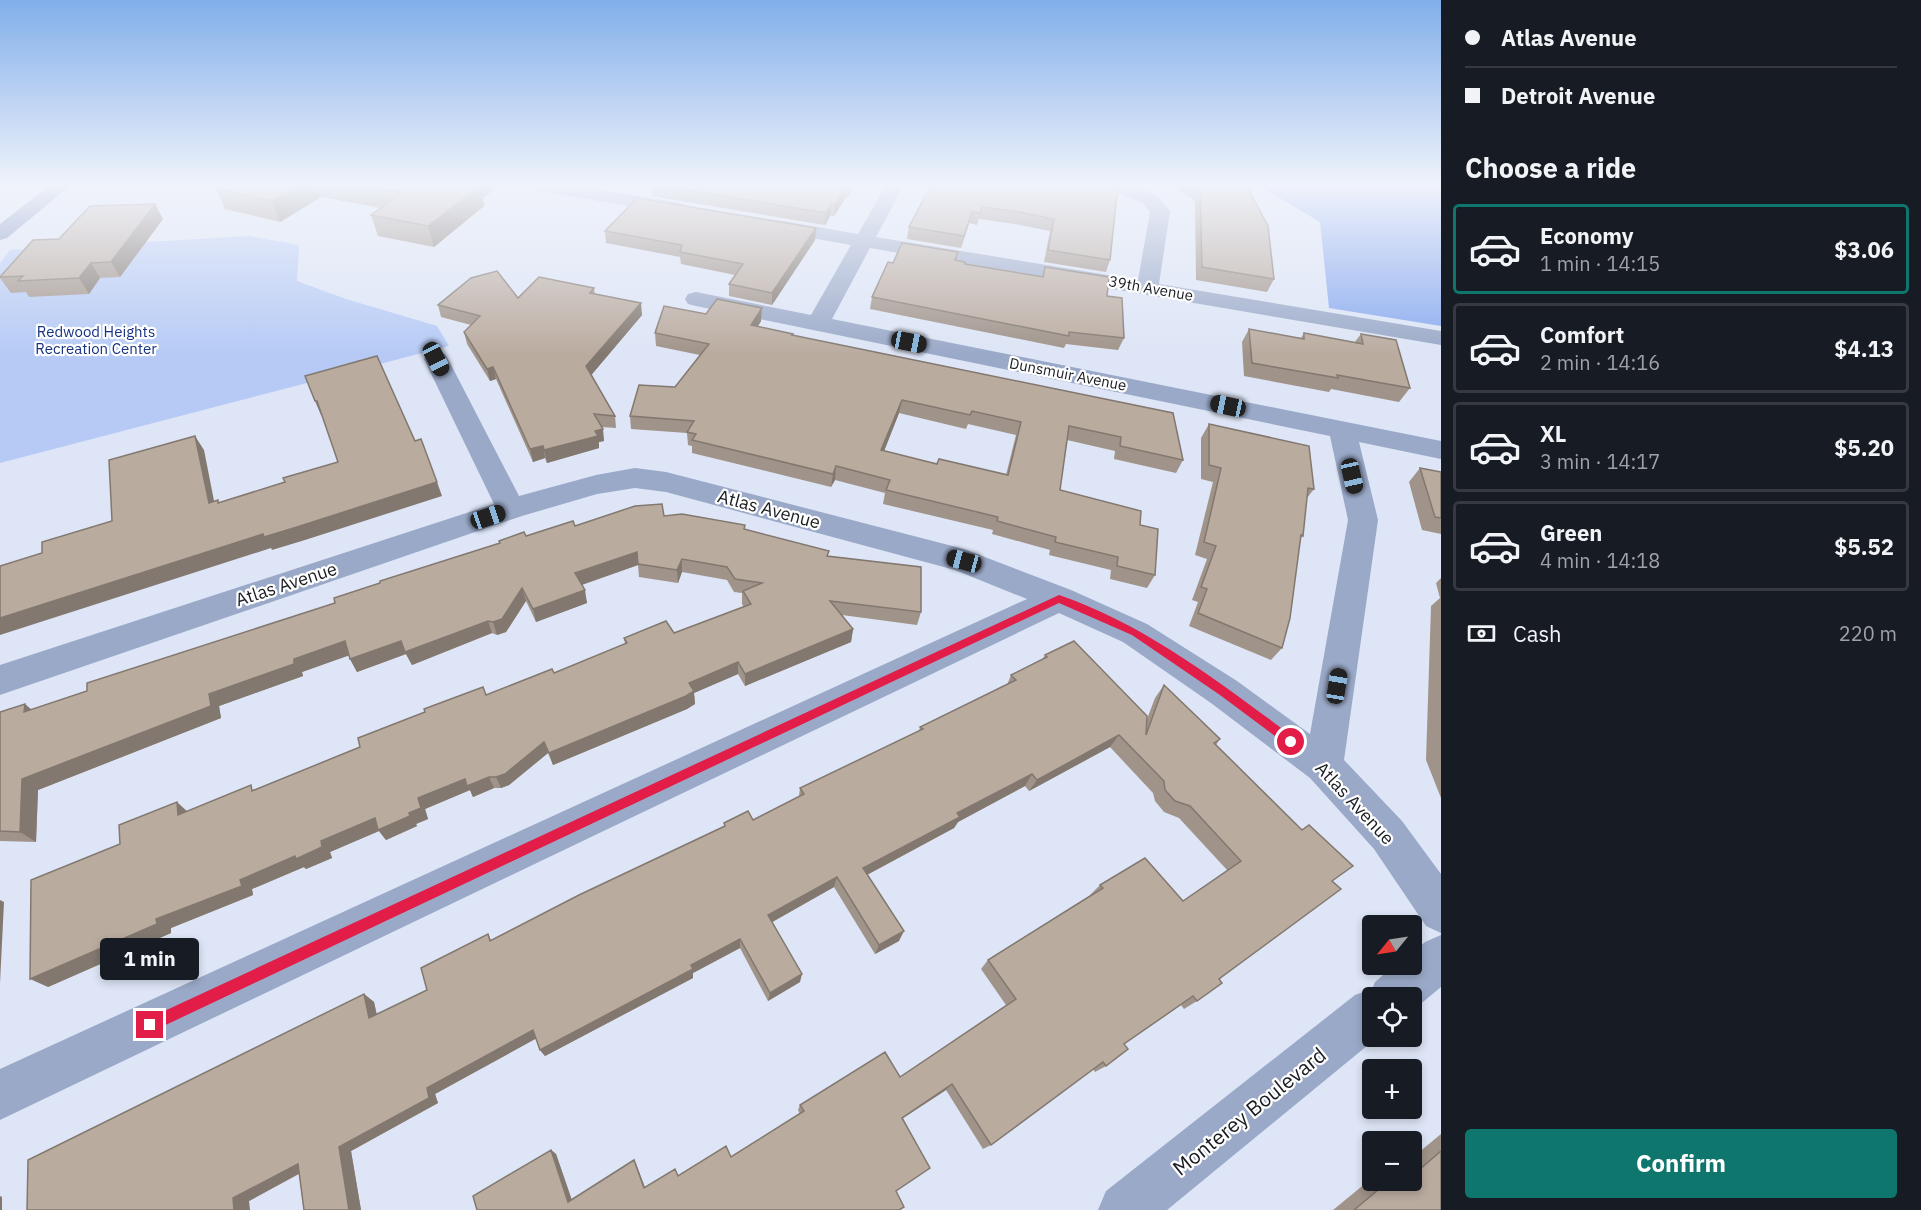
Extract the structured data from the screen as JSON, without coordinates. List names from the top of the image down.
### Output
{
  "streets": {
    "street": [
      "39th Avenue",
      "Dunsmuir Avenue",
      "Atlas Avenue",
      "Monterey Boulevard"
    ]
  },
  "parks": ["Redwood Heights Recreation Center"],
  "north": "bottom left",
  "page": {
    "banner": ["Atlas Avenue", "Detroit Avenue"],
    "heading": "Choose a ride",
    "list": [
      {
        "name": "Economy",
        "note": "1 min · 14:15",
        "value": "$3.06"
      },
      {
        "name": "Comfort",
        "note": "2 min · 14:16",
        "value": "$4.13"
      },
      {
        "name": "XL",
        "note": "3 min · 14:17",
        "value": "$5.20"
      },
      {
        "name": "Green",
        "note": "4 min · 14:18",
        "value": "$5.52"
      }
    ],
    "pay": ["Cash", "220 m"],
    "map_buttons": ["+", "−"],
    "bubble": "1 min",
    "buttons": "Confirm"
  }
}
